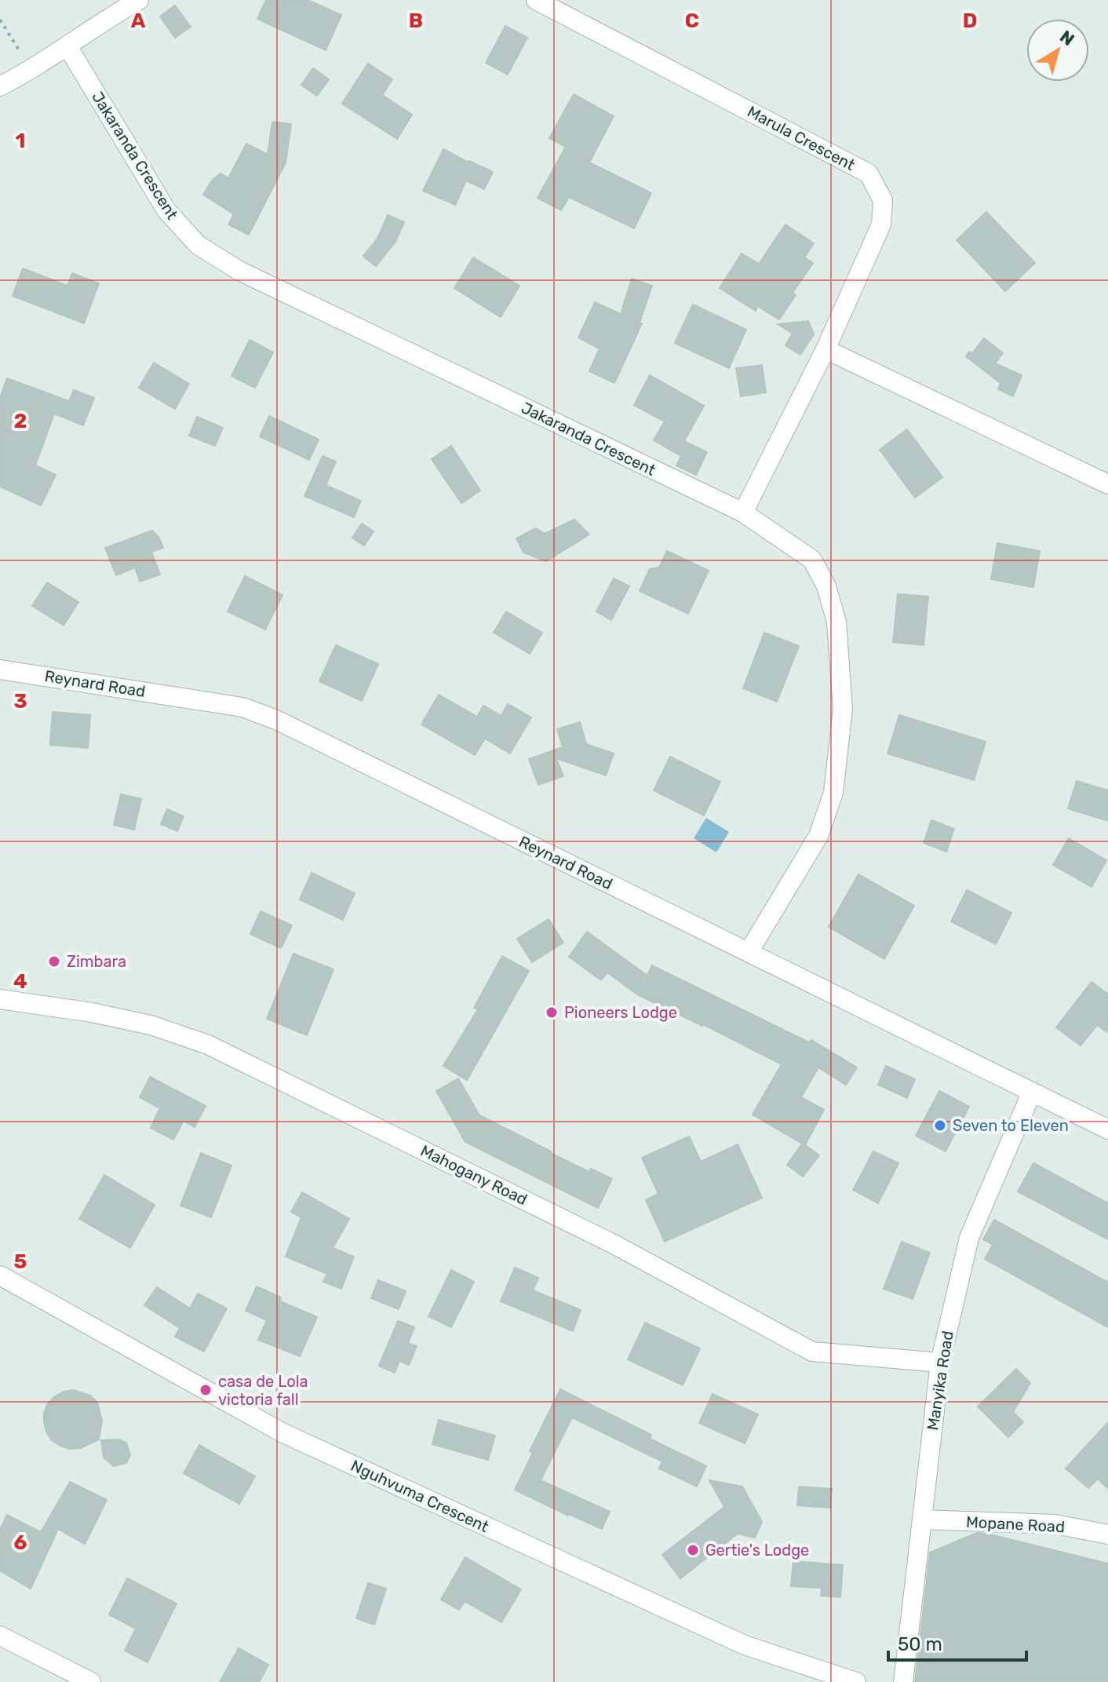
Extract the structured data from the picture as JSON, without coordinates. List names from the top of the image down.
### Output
{
  "streets": {
    "street": [
      "Marula Crescent",
      "Jakaranda Crescent",
      "Reynard Road",
      "Mahogany Road",
      "Manyika Road",
      "Nguhvuma Crescent",
      "Mopane Road"
    ]
  },
  "crossings": [
    ["Marula Crescent", "Jakaranda Crescent"],
    ["Jakaranda Crescent", "Reynard Road"],
    ["Reynard Road", "Manyika Road"],
    ["Mahogany Road", "Manyika Road"],
    ["Manyika Road", "Mopane Road"]
  ],
  "places": [
    "Zimbara",
    "Pioneers Lodge",
    "Seven to Eleven",
    "casa de Lola victoria fall",
    "Gertie's Lodge"
  ],
  "scale_bar": "50 m",
  "north": "top right",
  "grid": {
    "columns": [
      "A",
      "B",
      "C",
      "D"
    ],
    "rows": [
      "1",
      "2",
      "3",
      "4",
      "5",
      "6"
    ]
  }
}
